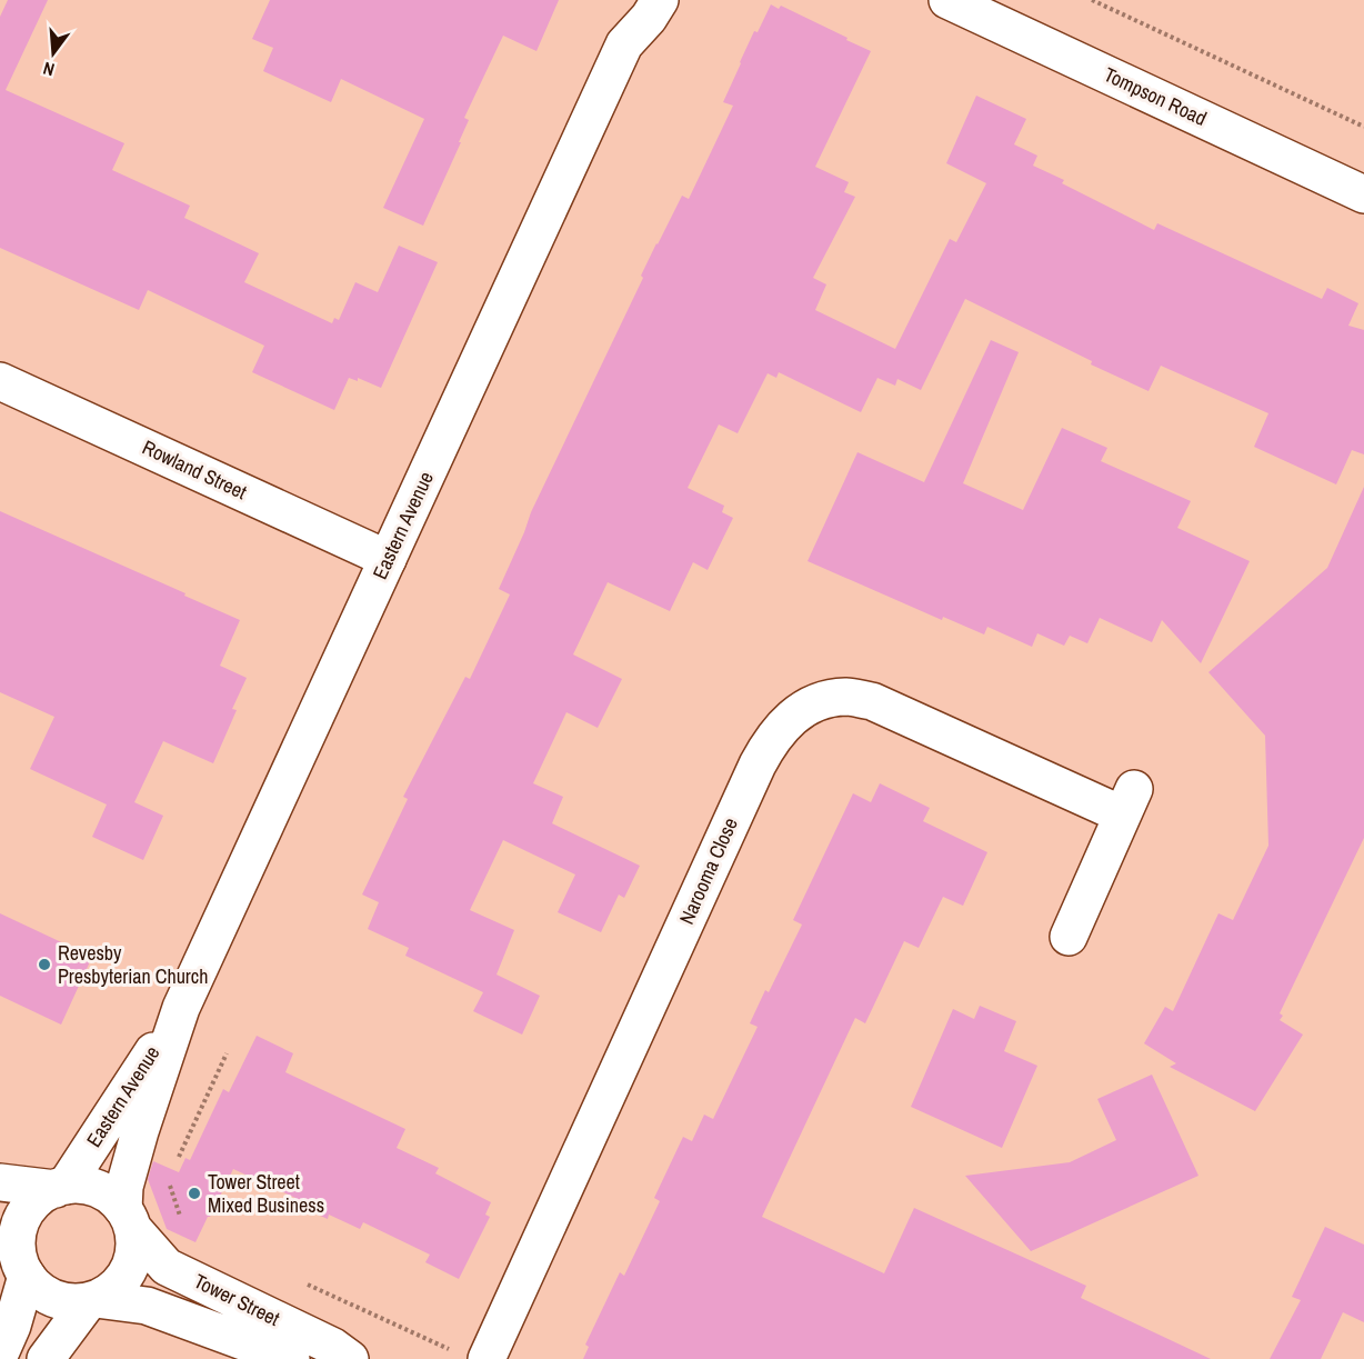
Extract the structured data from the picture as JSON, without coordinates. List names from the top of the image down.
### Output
{
  "streets": {
    "street": [
      "Tompson Road",
      "Rowland Street",
      "Eastern Avenue",
      "Narooma Close",
      "Tower Street"
    ]
  },
  "crossings": [
    ["Rowland Street", "Eastern Avenue"],
    ["Eastern Avenue", "Tower Street"]
  ],
  "places": ["Revesby Presbyterian Church", "Tower Street Mixed Business"],
  "north": "bottom"
}
